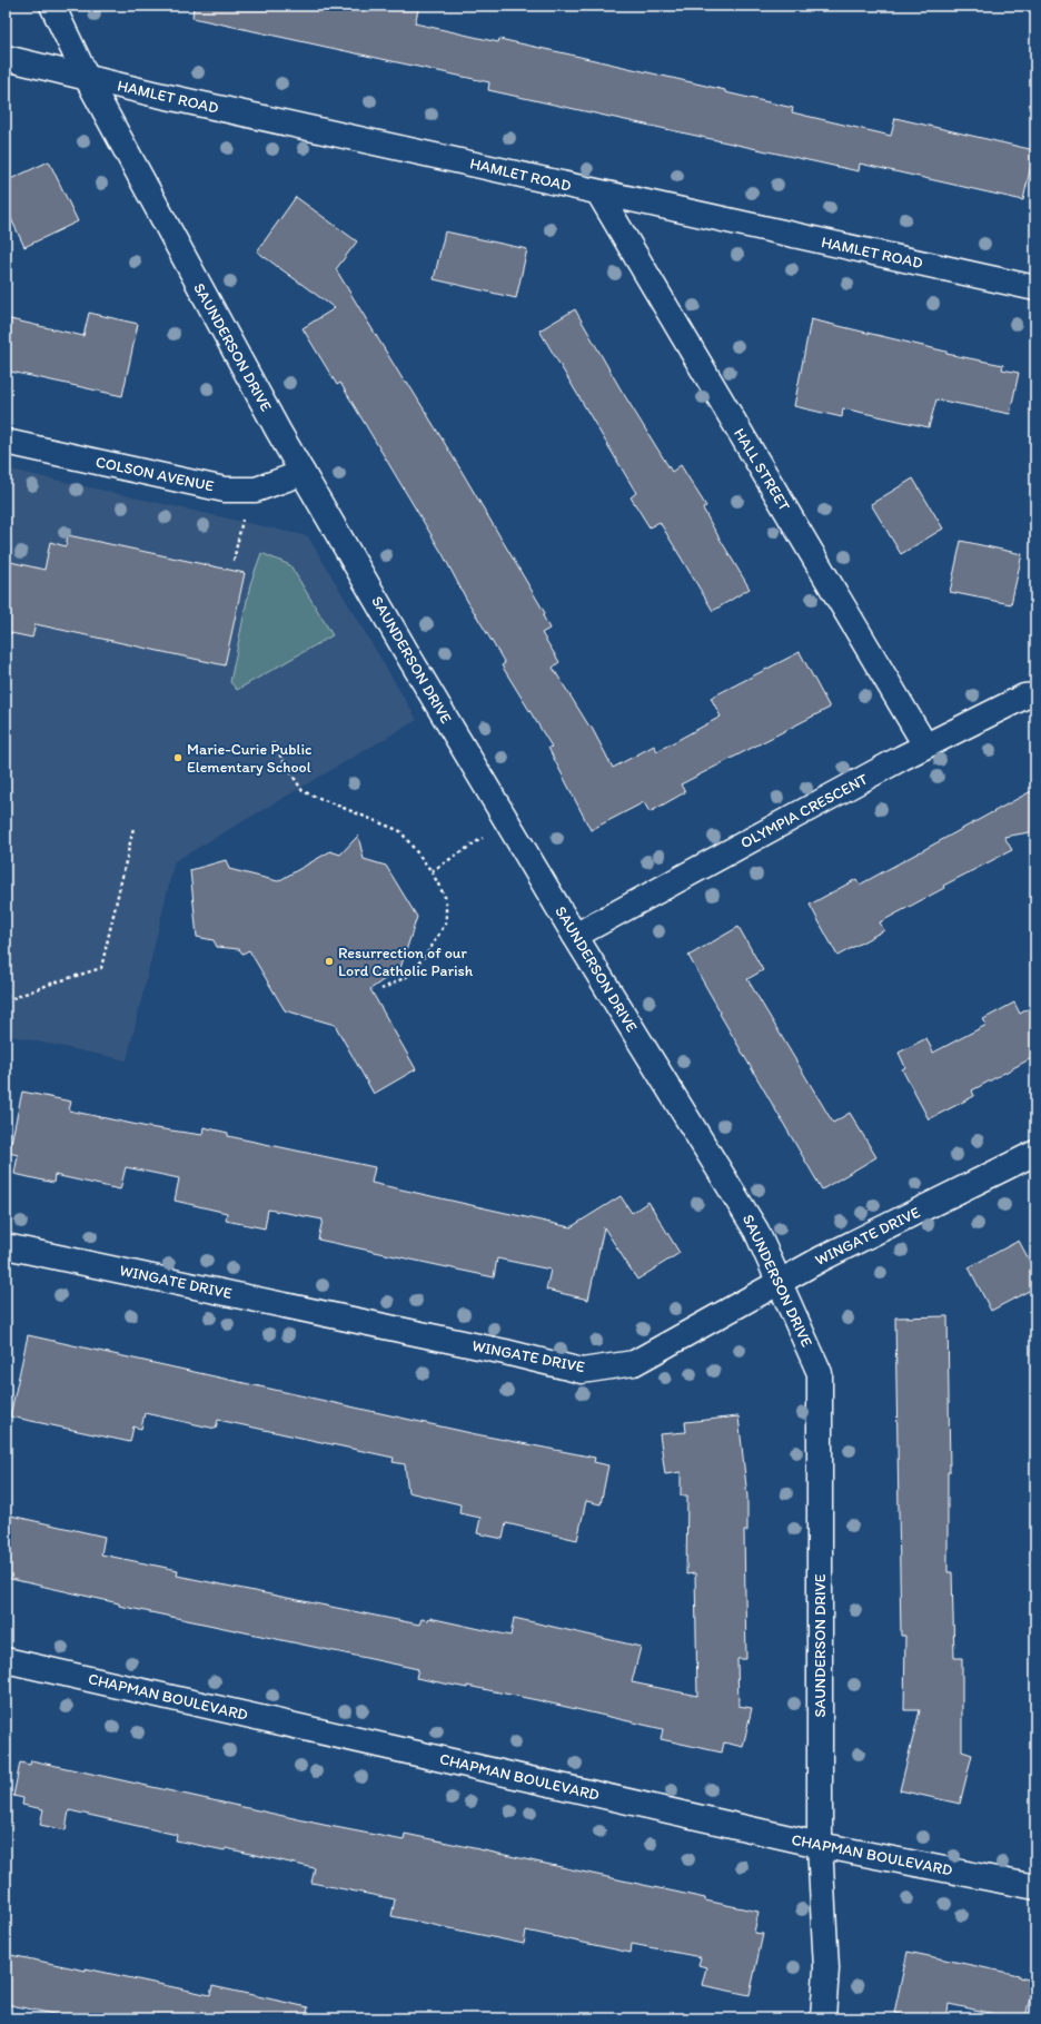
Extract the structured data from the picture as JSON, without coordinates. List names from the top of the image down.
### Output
{
  "streets": {
    "street": [
      "HAMLET ROAD",
      "SAUNDERSON DRIVE",
      "HALL STREET",
      "COLSON AVENUE",
      "OLYMPIA CRESCENT",
      "WINGATE DRIVE",
      "CHAPMAN BOULEVARD"
    ]
  },
  "crossings": [
    ["HAMLET ROAD", "SAUNDERSON DRIVE"],
    ["HAMLET ROAD", "HALL STREET"],
    ["SAUNDERSON DRIVE", "COLSON AVENUE"],
    ["SAUNDERSON DRIVE", "OLYMPIA CRESCENT"],
    ["SAUNDERSON DRIVE", "WINGATE DRIVE"],
    ["SAUNDERSON DRIVE", "CHAPMAN BOULEVARD"],
    ["HALL STREET", "OLYMPIA CRESCENT"]
  ],
  "places": ["Marie-Curie Public Elementary School", "Resurrection of our Lord Catholic Parish"]
}
